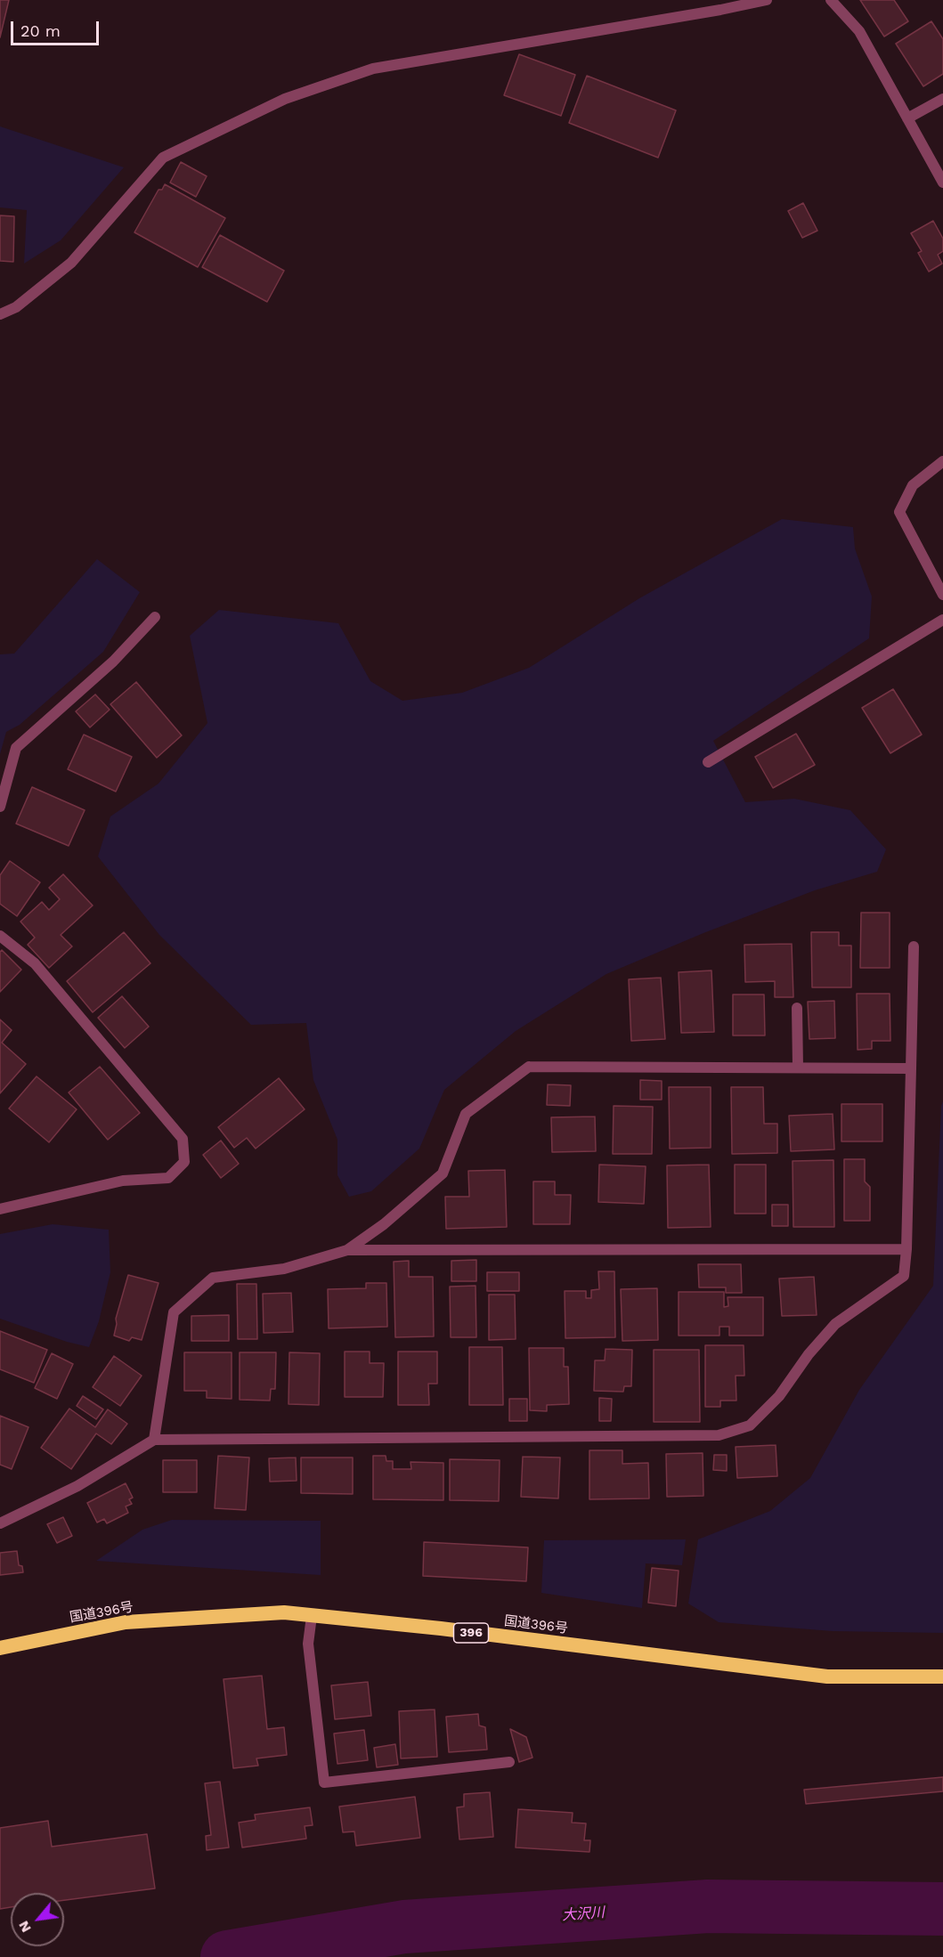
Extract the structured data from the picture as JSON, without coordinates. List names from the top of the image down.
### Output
{
  "streets": {
    "highway": ["国道396号", "396"]
  },
  "water": ["大沢川"],
  "scale_bar": "20 m",
  "north": "bottom left"
}
